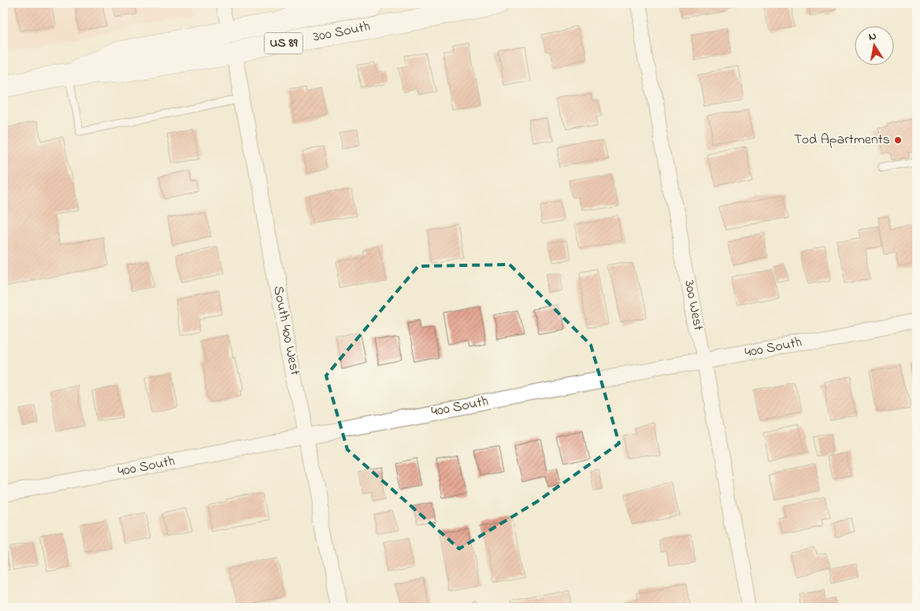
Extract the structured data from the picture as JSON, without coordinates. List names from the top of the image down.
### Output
{
  "streets": {
    "main road": ["300 South", "US 89"],
    "street": ["300 West", "South 400 West", "400 South"]
  },
  "crossings": [
    ["300 South", "South 400 West"],
    ["300 West", "400 South"],
    ["South 400 West", "400 South"]
  ],
  "places": ["Tod Apartments"],
  "north": "top"
}
